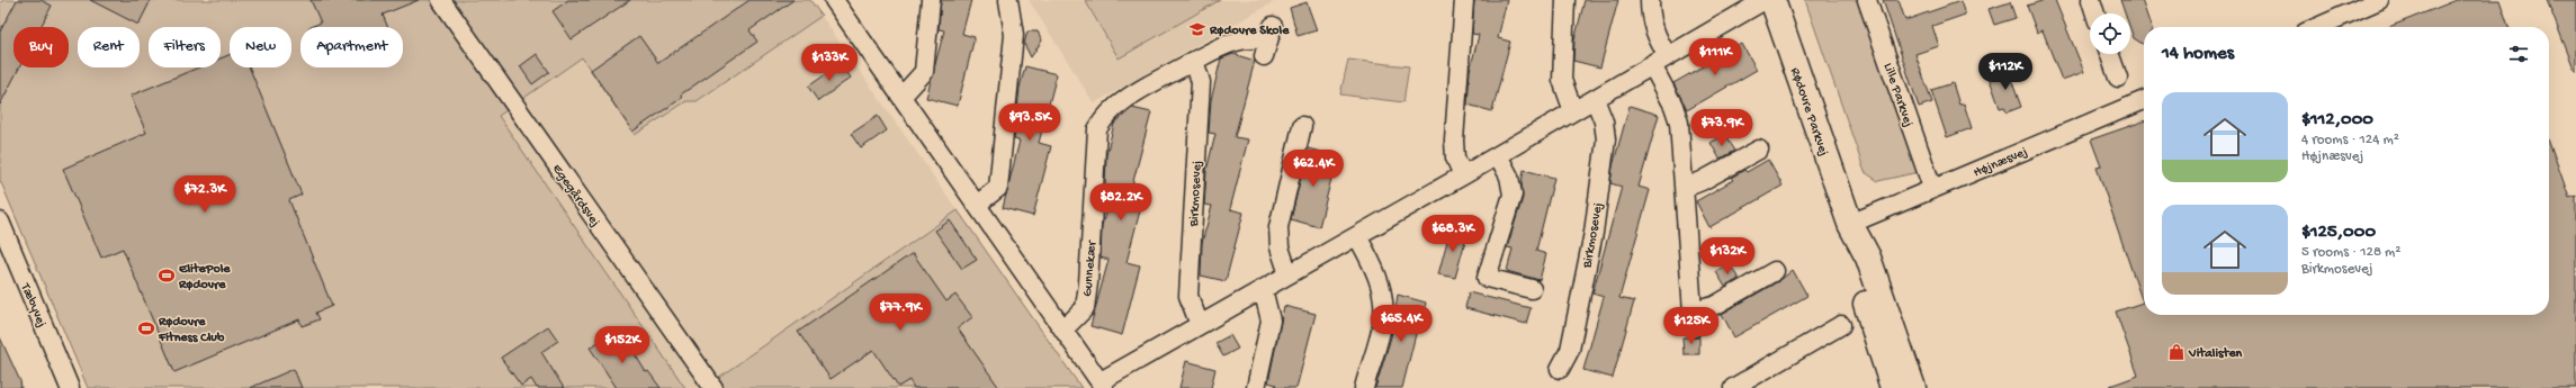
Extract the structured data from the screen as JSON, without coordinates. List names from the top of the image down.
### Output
{
  "streets": {
    "street": [
      "Lille Parkvej",
      "Rødovre Parkvej",
      "Højnæsvej",
      "Birkmosevej",
      "Egegårdsvej",
      "Gunnekær",
      "Tæbyvej"
    ]
  },
  "crossings": [
    ["Lille Parkvej", "Højnæsvej"],
    ["Rødovre Parkvej", "Højnæsvej"],
    ["Birkmosevej", "Gunnekær"]
  ],
  "places": {
    "school or university": ["Rødovre Skole"],
    "sports": ["ElitePole Rødovre", "Rødovre Fitness Club"],
    "shop": ["Vitalisten"]
  },
  "page": {
    "chip": [
      "Buy",
      "Rent",
      "Filters",
      "New",
      "Apartment"
    ],
    "heading": "14 homes",
    "price": [
      "$111K",
      "$133K",
      "$112K",
      "$93.5K",
      "$73.9K",
      "$62.4K",
      "$72.3K",
      "$82.2K",
      "$68.3K",
      "$132K",
      "$77.9K",
      "$65.4K",
      "$125K",
      "$152K"
    ],
    "list": [
      {
        "name": "$112,000",
        "note": "4 rooms · 124 m² · Højnæsvej"
      },
      {
        "name": "$125,000",
        "note": "5 rooms · 128 m² · Birkmosevej"
      }
    ]
  }
}
